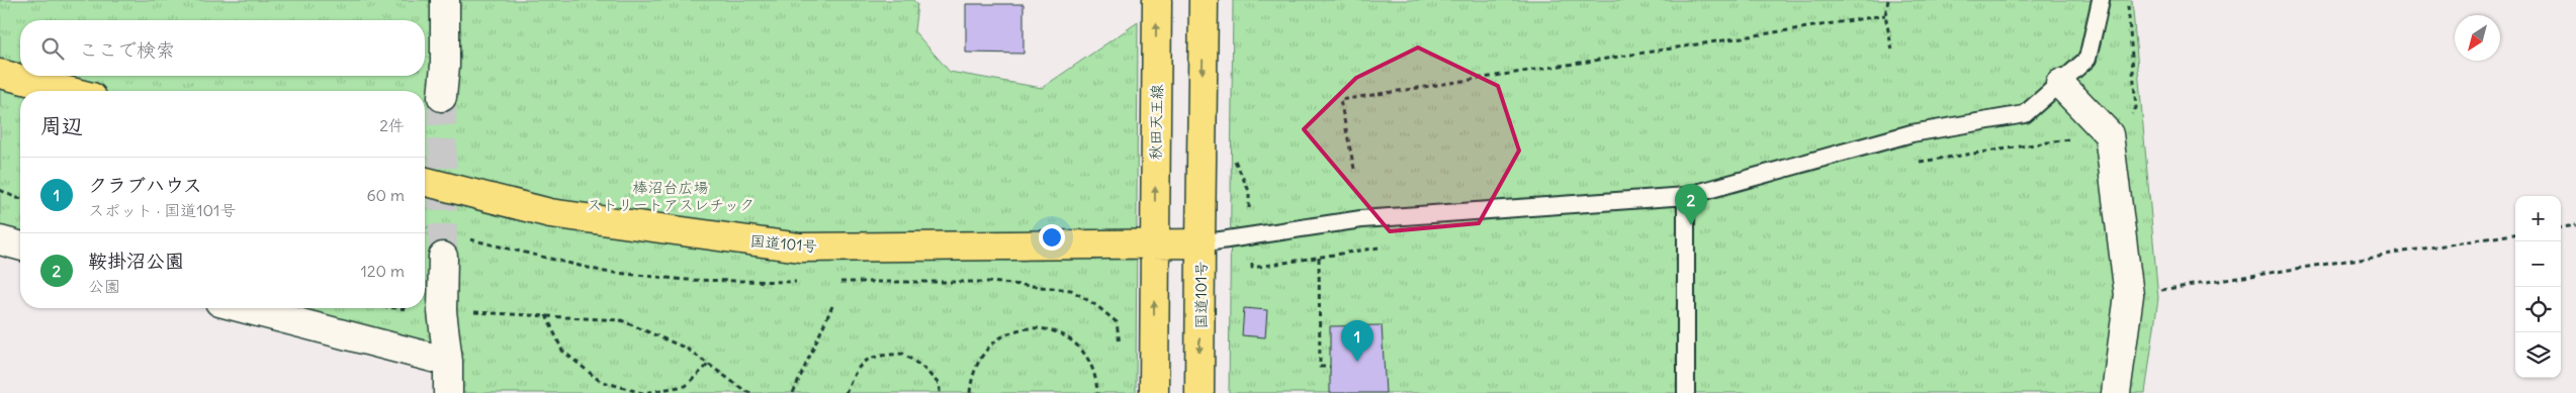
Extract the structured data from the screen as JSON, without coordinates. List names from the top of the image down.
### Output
{
  "streets": {
    "main road": ["秋田天王線", "国道101号"]
  },
  "crossings": [
    ["秋田天王線", "国道101号"]
  ],
  "parks": ["棒沼台広場 ストリートアスレチック"],
  "north": "bottom left",
  "page": {
    "search": "ここで検索",
    "heading": ["周辺", "2件"],
    "list": [
      {
        "mark": "1",
        "name": "クラブハウス",
        "note": "スポット · 国道101号",
        "value": "60 m"
      },
      {
        "mark": "2",
        "name": "鞍掛沼公園",
        "note": "公園",
        "value": "120 m"
      }
    ],
    "pins": ["2", "1"],
    "map_buttons": ["+", "−"]
  }
}
